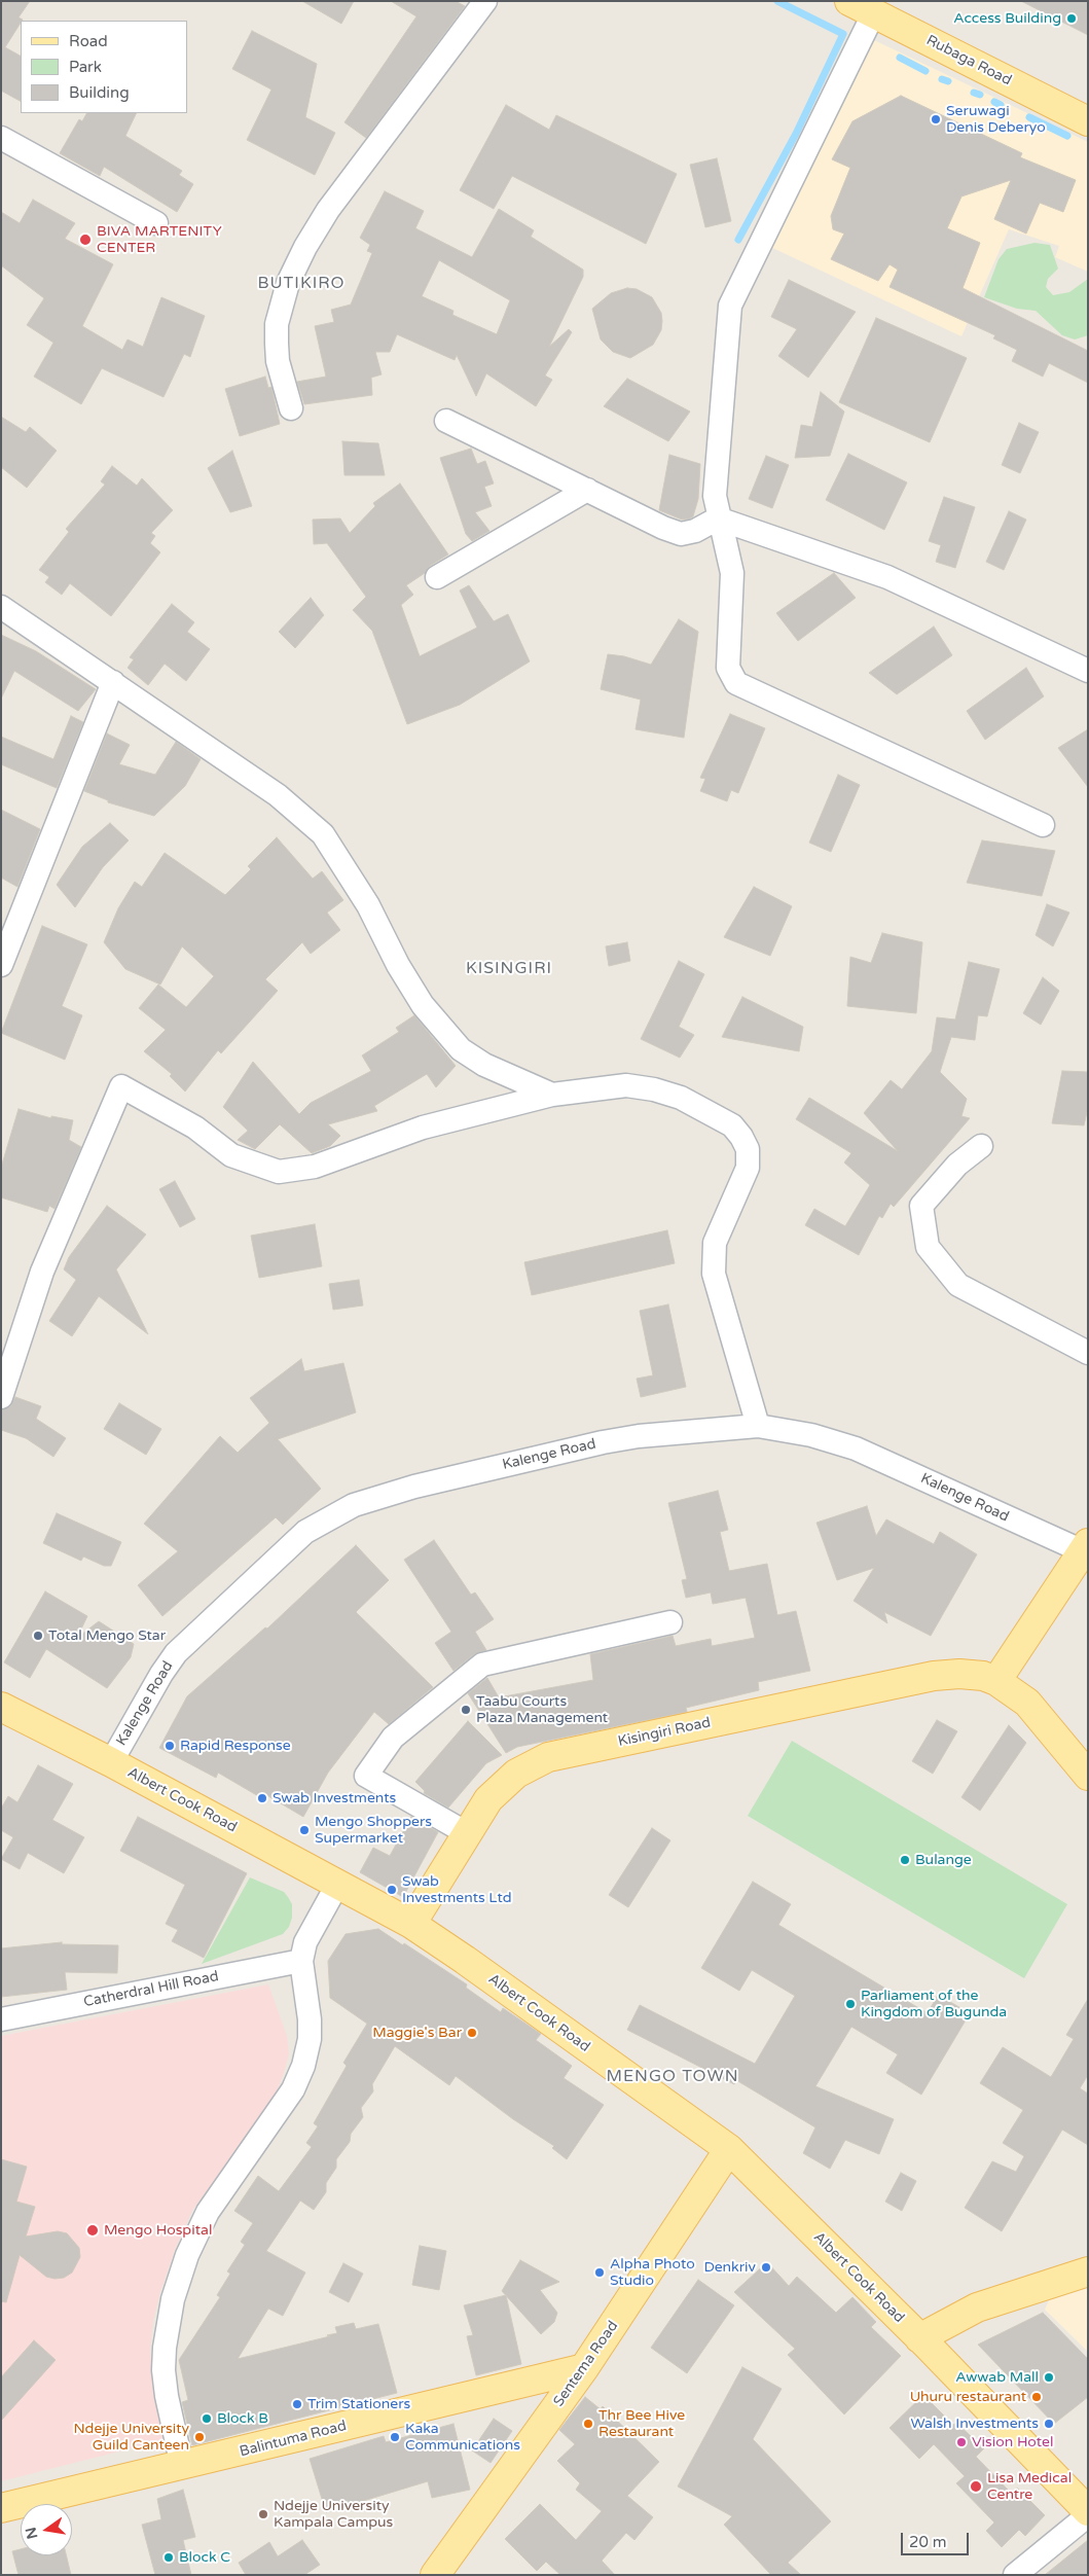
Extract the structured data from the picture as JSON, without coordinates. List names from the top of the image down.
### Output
{
  "streets": {
    "main road": [
      "Rubaga Road",
      "Kisingiri Road",
      "Albert Cook Road",
      "Sentema Road",
      "Balintuma Road"
    ],
    "street": ["Kalenge Road", "Catherdral Hill Road"]
  },
  "crossings": [
    ["Kalenge Road", "Albert Cook Road"],
    ["Kisingiri Road", "Albert Cook Road"],
    ["Albert Cook Road", "Sentema Road"],
    ["Sentema Road", "Balintuma Road"]
  ],
  "districts": ["BUTIKIRO", "KISINGIRI", "MENGO TOWN"],
  "places": [
    "Access Building",
    "Seruwagi Denis Deberyo",
    "BIVA MARTENITY CENTER",
    "Total Mengo Star",
    "Taabu Courts Plaza Management",
    "Rapid Response",
    "Swab Investments",
    "Mengo Shoppers Supermarket",
    "Bulange",
    "Swab Investments Ltd",
    "Parliament of the Kingdom of Bugunda",
    "Maggie's Bar",
    "Mengo Hospital",
    "Denkriv",
    "Alpha Photo Studio",
    "Awwab Mall",
    "Uhuru restaurant",
    "Trim Stationers",
    "Block B",
    "Thr Bee Hive Restaurant",
    "Walsh Investments",
    "Ndejje University Guild Canteen",
    "Kaka Communications",
    "Vision Hotel",
    "Lisa Medical Centre",
    "Ndejje University Kampala Campus",
    "Block C"
  ],
  "legend": ["Road", "Park", "Building"],
  "scale_bar": "20 m",
  "north": "left"
}
